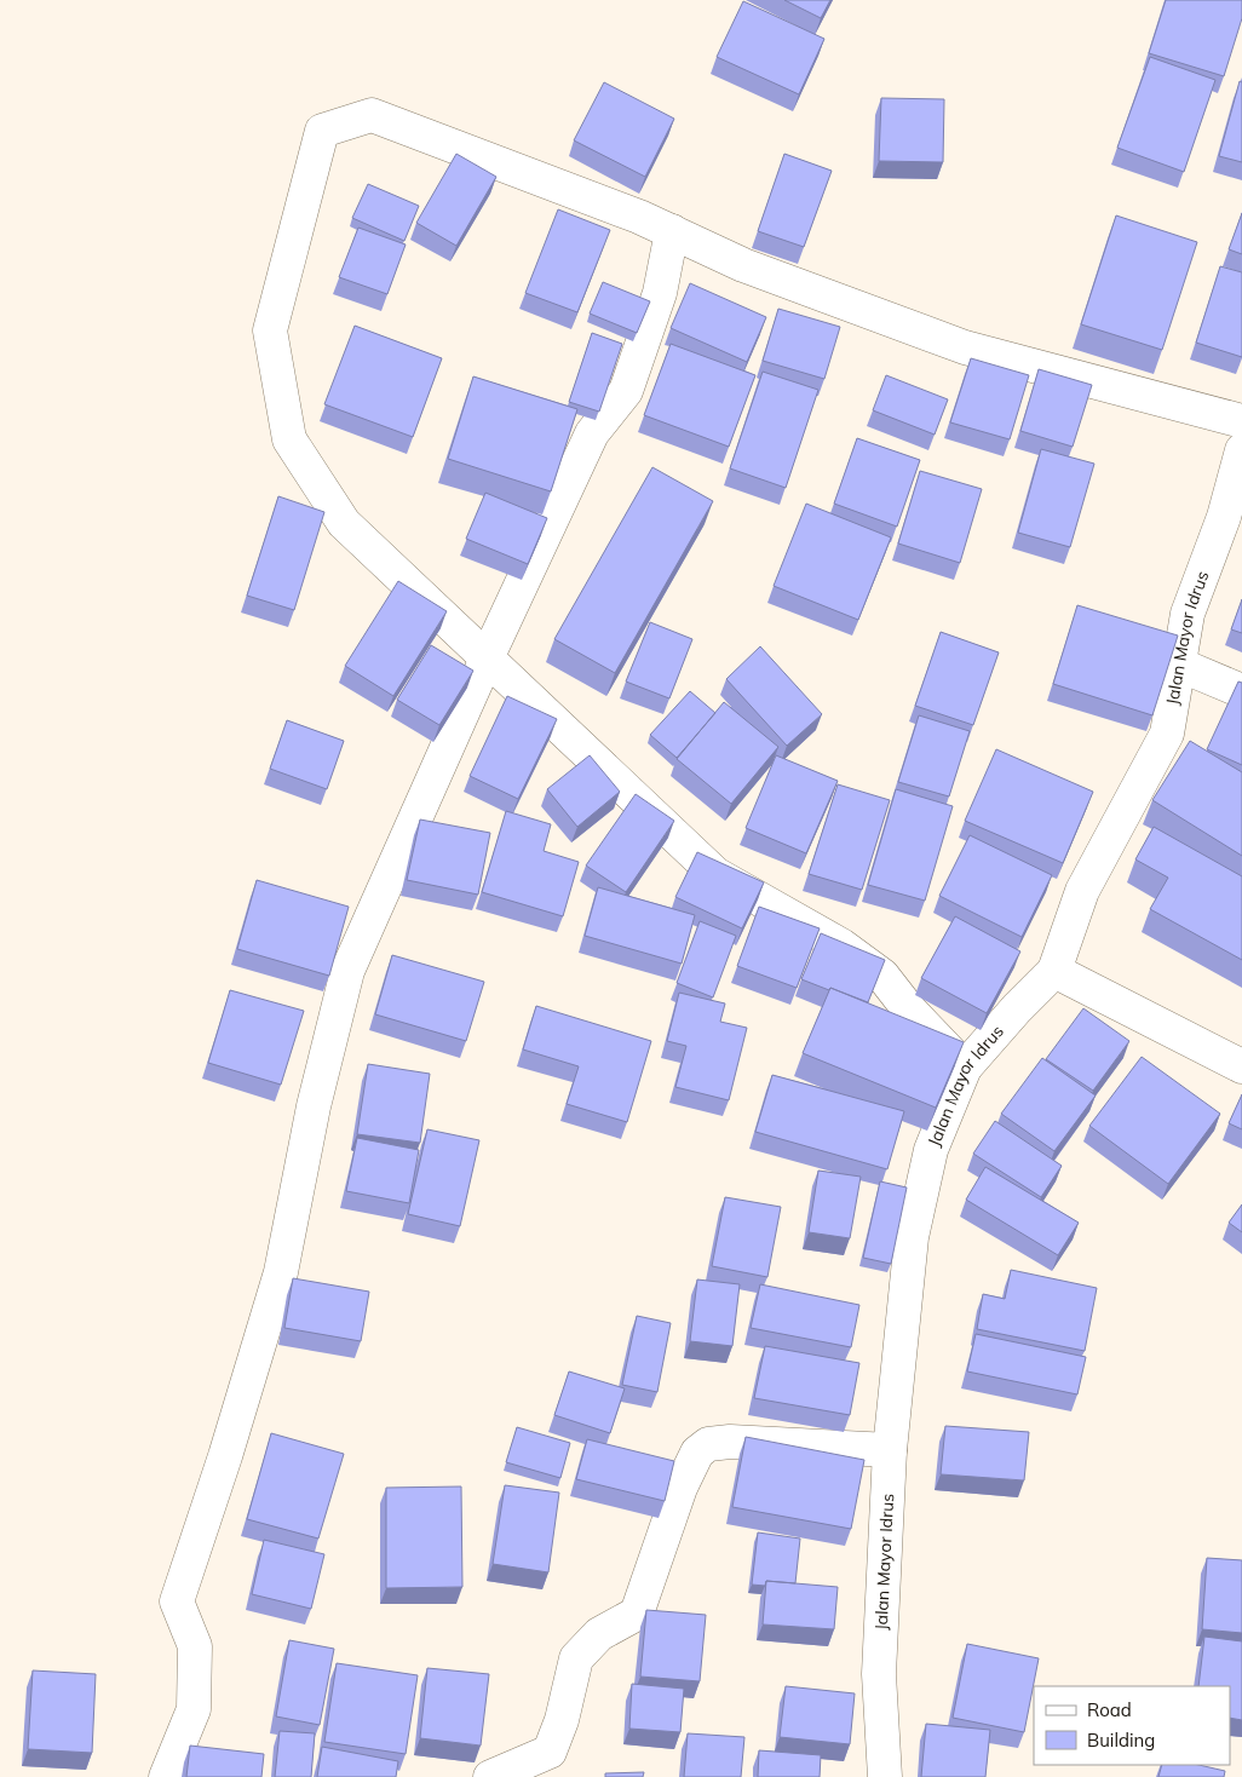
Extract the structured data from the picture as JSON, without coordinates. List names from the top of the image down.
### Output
{
  "streets": {
    "street": ["Jalan Mayor Idrus"]
  },
  "legend": ["Road", "Building"]
}
